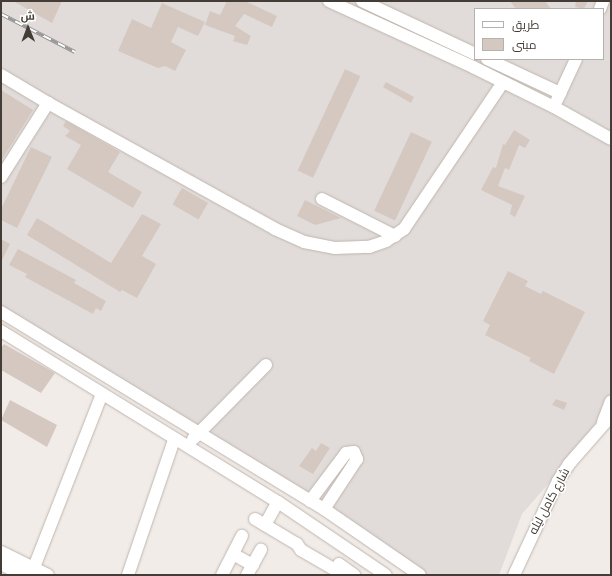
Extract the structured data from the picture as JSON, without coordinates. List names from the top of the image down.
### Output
{
  "streets": {
    "street": ["شارع كامل ليله"]
  },
  "legend": ["طريق", "مبنى"],
  "north": "top"
}
